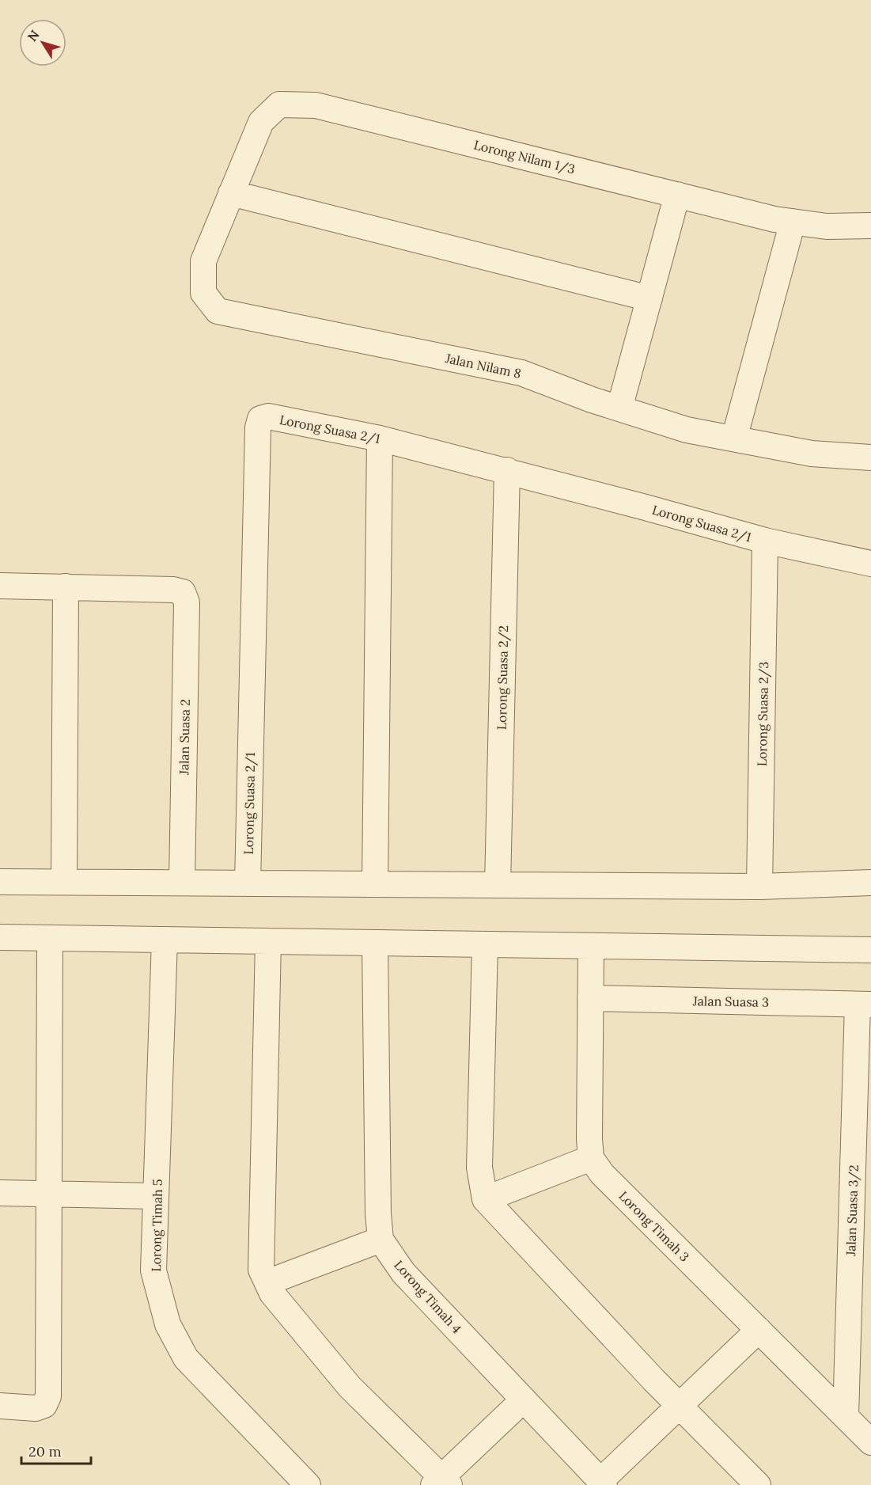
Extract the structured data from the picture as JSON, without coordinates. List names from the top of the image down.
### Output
{
  "streets": {
    "street": [
      "Lorong Nilam 1/3",
      "Jalan Nilam 8",
      "Lorong Suasa 2/1",
      "Lorong Suasa 2/2",
      "Lorong Suasa 2/3",
      "Jalan Suasa 2",
      "Jalan Suasa 3",
      "Jalan Suasa 3/2",
      "Lorong Timah 5",
      "Lorong Timah 3",
      "Lorong Timah 4"
    ]
  },
  "crossings": [
    ["Lorong Nilam 1/3", "Jalan Nilam 8"],
    ["Lorong Suasa 2/1", "Lorong Suasa 2/2"],
    ["Lorong Suasa 2/1", "Lorong Suasa 2/3"],
    ["Jalan Suasa 3", "Jalan Suasa 3/2"],
    ["Jalan Suasa 3/2", "Lorong Timah 3"]
  ],
  "scale_bar": "20 m",
  "north": "top left"
}
